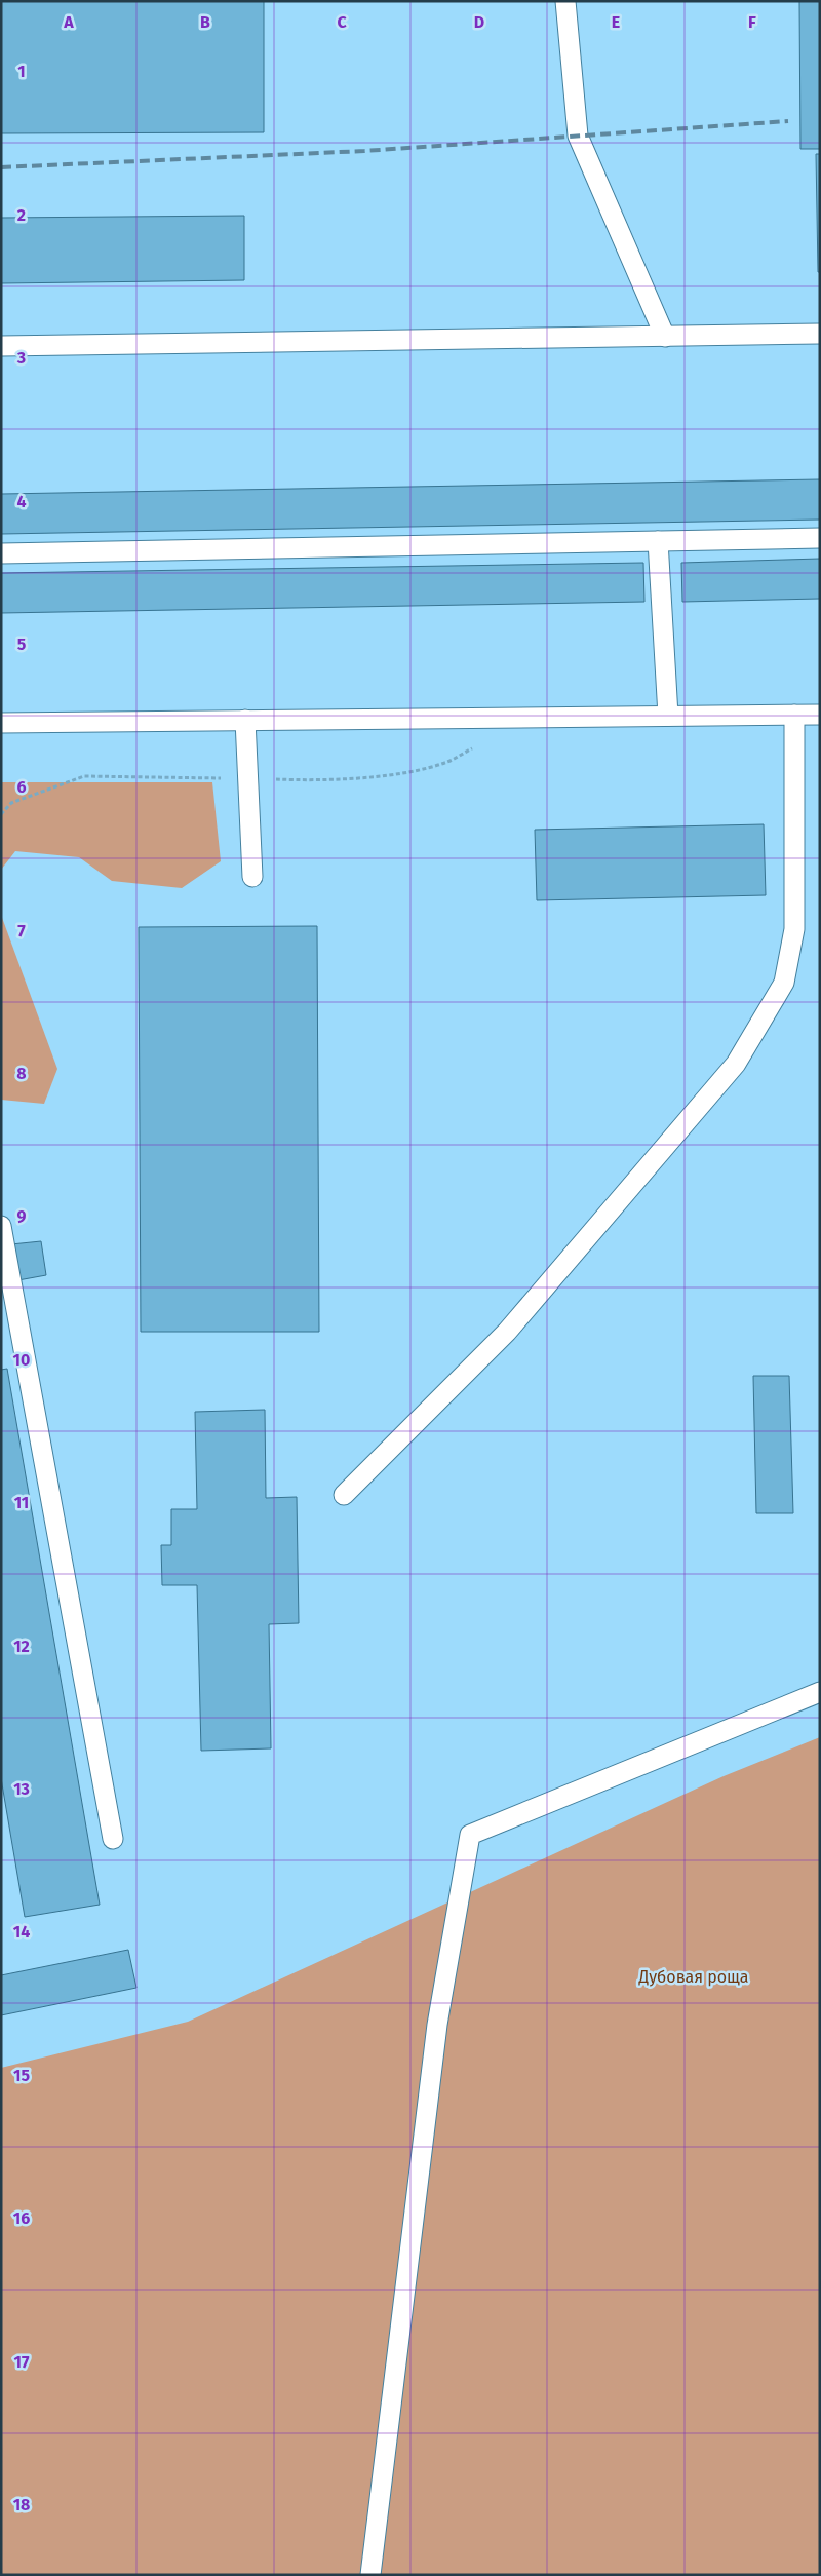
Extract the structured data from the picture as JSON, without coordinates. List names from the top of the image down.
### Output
{
  "parks": ["Дубовая роща"],
  "grid": {
    "columns": [
      "A",
      "B",
      "C",
      "D",
      "E",
      "F"
    ],
    "rows": [
      "1",
      "2",
      "3",
      "4",
      "5",
      "6",
      "7",
      "8",
      "9",
      "10",
      "11",
      "12",
      "13",
      "14",
      "15",
      "16",
      "17",
      "18"
    ]
  }
}
